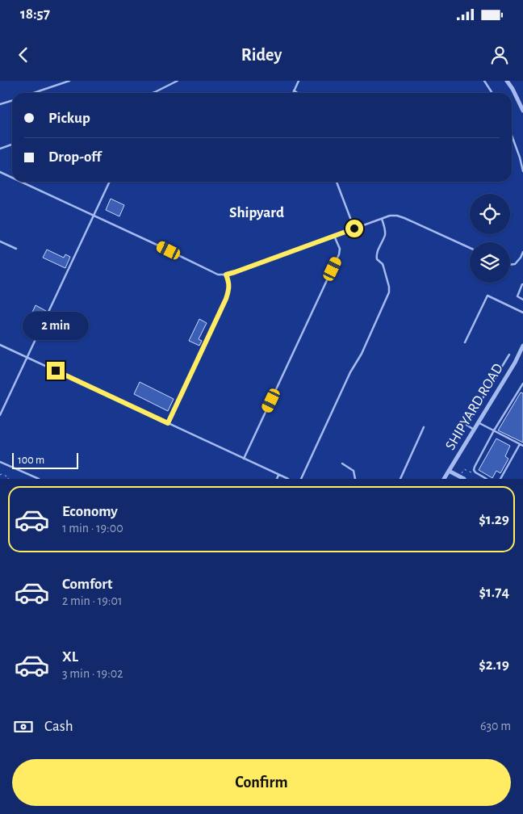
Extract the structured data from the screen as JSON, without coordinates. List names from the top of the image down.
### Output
{
  "streets": {
    "street": ["SHIPYARD ROAD"]
  },
  "districts": ["Shipyard"],
  "scale_bar": "100 m",
  "page": {
    "status": "18:57",
    "header": "Ridey",
    "banner": ["Pickup", "Drop-off"],
    "bubble": "2 min",
    "scale": "100 m",
    "list": [
      {
        "name": "Economy",
        "note": "1 min · 19:00",
        "value": "$1.29"
      },
      {
        "name": "Comfort",
        "note": "2 min · 19:01",
        "value": "$1.74"
      },
      {
        "name": "XL",
        "note": "3 min · 19:02",
        "value": "$2.19"
      }
    ],
    "pay": ["Cash", "630 m"],
    "buttons": "Confirm"
  }
}
